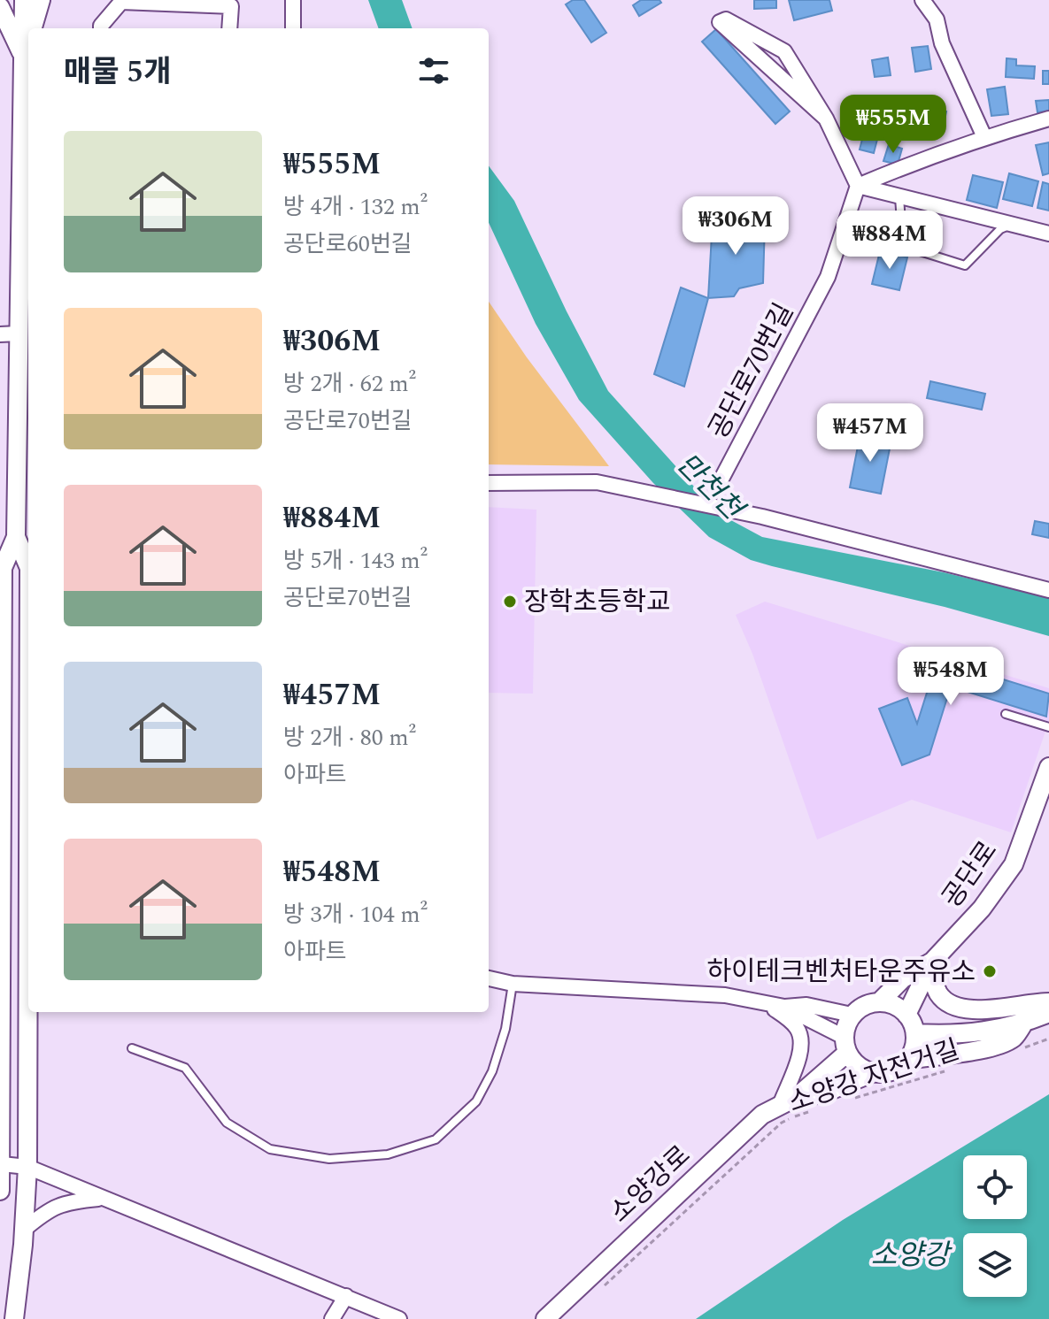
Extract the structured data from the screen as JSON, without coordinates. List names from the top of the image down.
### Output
{
  "streets": {
    "street": ["공단로70번길", "공단로", "소양강로"],
    "path": ["소양강 자전거길"]
  },
  "crossings": [
    ["공단로", "소양강로"]
  ],
  "water": ["만천천", "소양강"],
  "places": ["장학초등학교", "하이테크벤처타운주유소"],
  "page": {
    "heading": "매물 5개",
    "price": [
      "₩555M",
      "₩306M",
      "₩884M",
      "₩457M",
      "₩548M"
    ],
    "list": [
      {
        "name": "₩555M",
        "note": "방 4개 · 132 m² · 공단로60번길"
      },
      {
        "name": "₩306M",
        "note": "방 2개 · 62 m² · 공단로70번길"
      },
      {
        "name": "₩884M",
        "note": "방 5개 · 143 m² · 공단로70번길"
      },
      {
        "name": "₩457M",
        "note": "방 2개 · 80 m² · 아파트"
      },
      {
        "name": "₩548M",
        "note": "방 3개 · 104 m² · 아파트"
      }
    ]
  }
}
